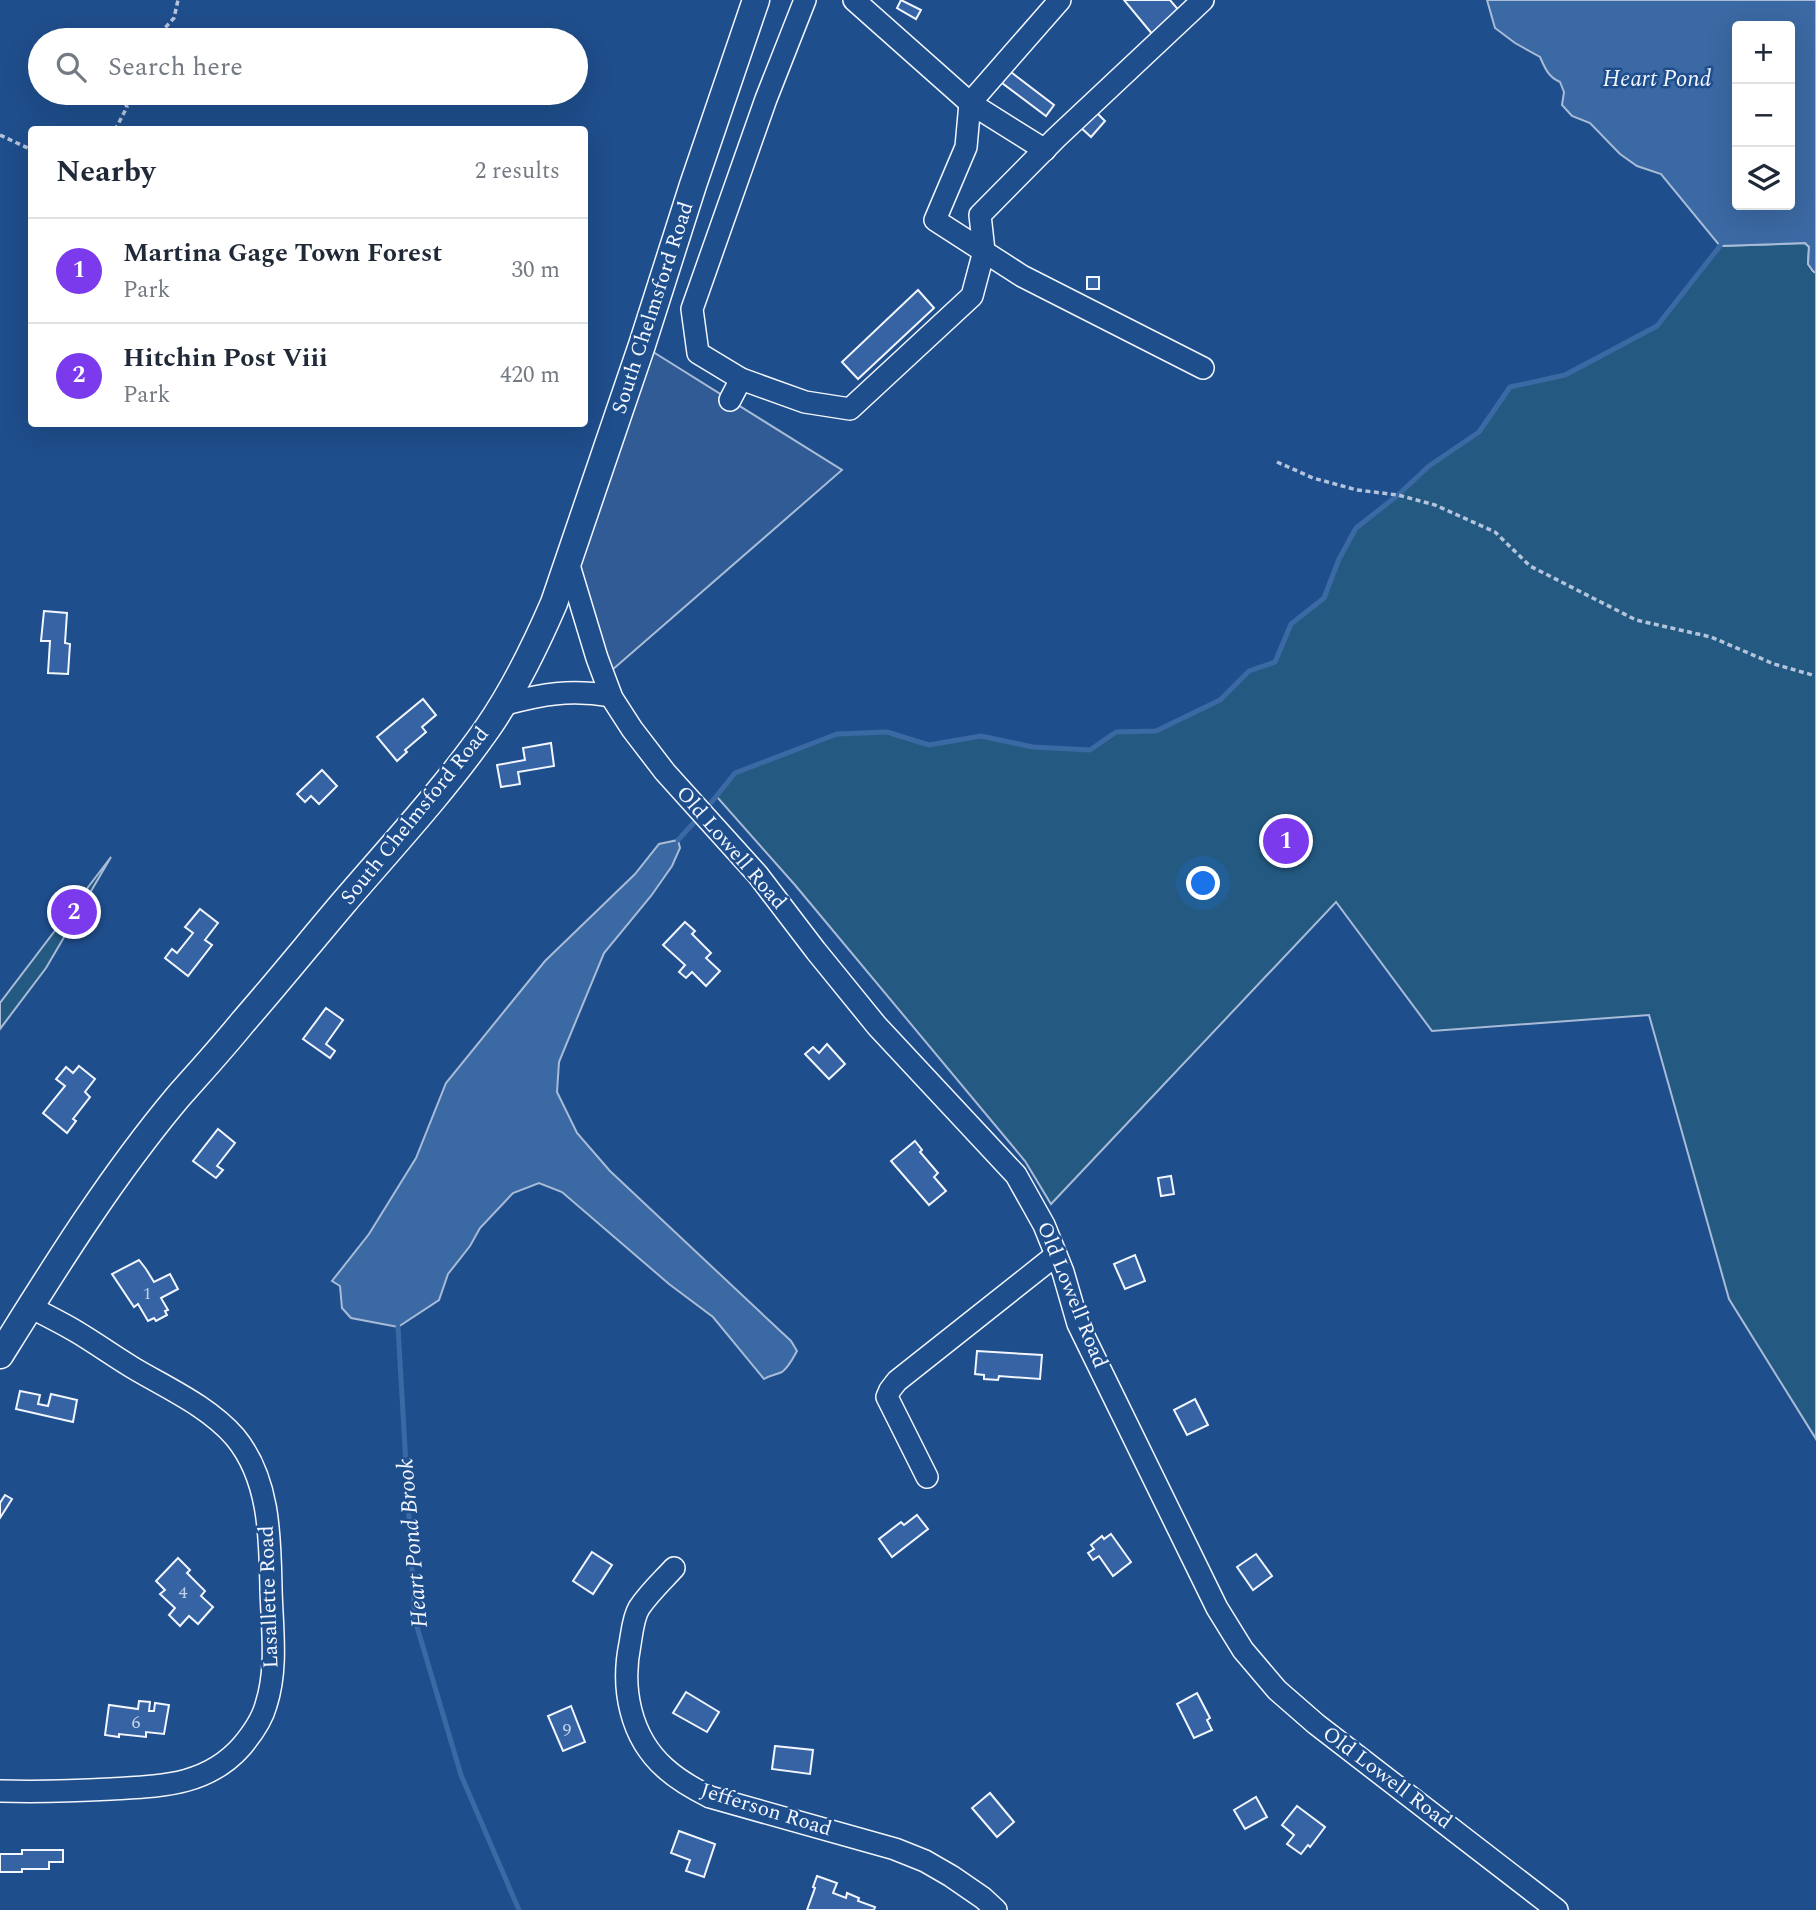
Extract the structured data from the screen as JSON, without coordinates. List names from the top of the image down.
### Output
{
  "streets": {
    "main road": ["South Chelmsford Road"],
    "street": ["Old Lowell Road", "Lasallette Road", "Jefferson Road"]
  },
  "crossings": [
    ["South Chelmsford Road", "Old Lowell Road"],
    ["South Chelmsford Road", "Lasallette Road"]
  ],
  "water": ["Heart Pond", "Heart Pond Brook"],
  "house_numbers": [
    "1",
    "4",
    "6",
    "9"
  ],
  "page": {
    "map_buttons": ["+", "−"],
    "search": "Search here",
    "heading": ["Nearby", "2 results"],
    "list": [
      {
        "mark": "1",
        "name": "Martina Gage Town Forest",
        "note": "Park",
        "value": "30 m"
      },
      {
        "mark": "2",
        "name": "Hitchin Post Viii",
        "note": "Park",
        "value": "420 m"
      }
    ],
    "pins": ["1", "2"]
  }
}
